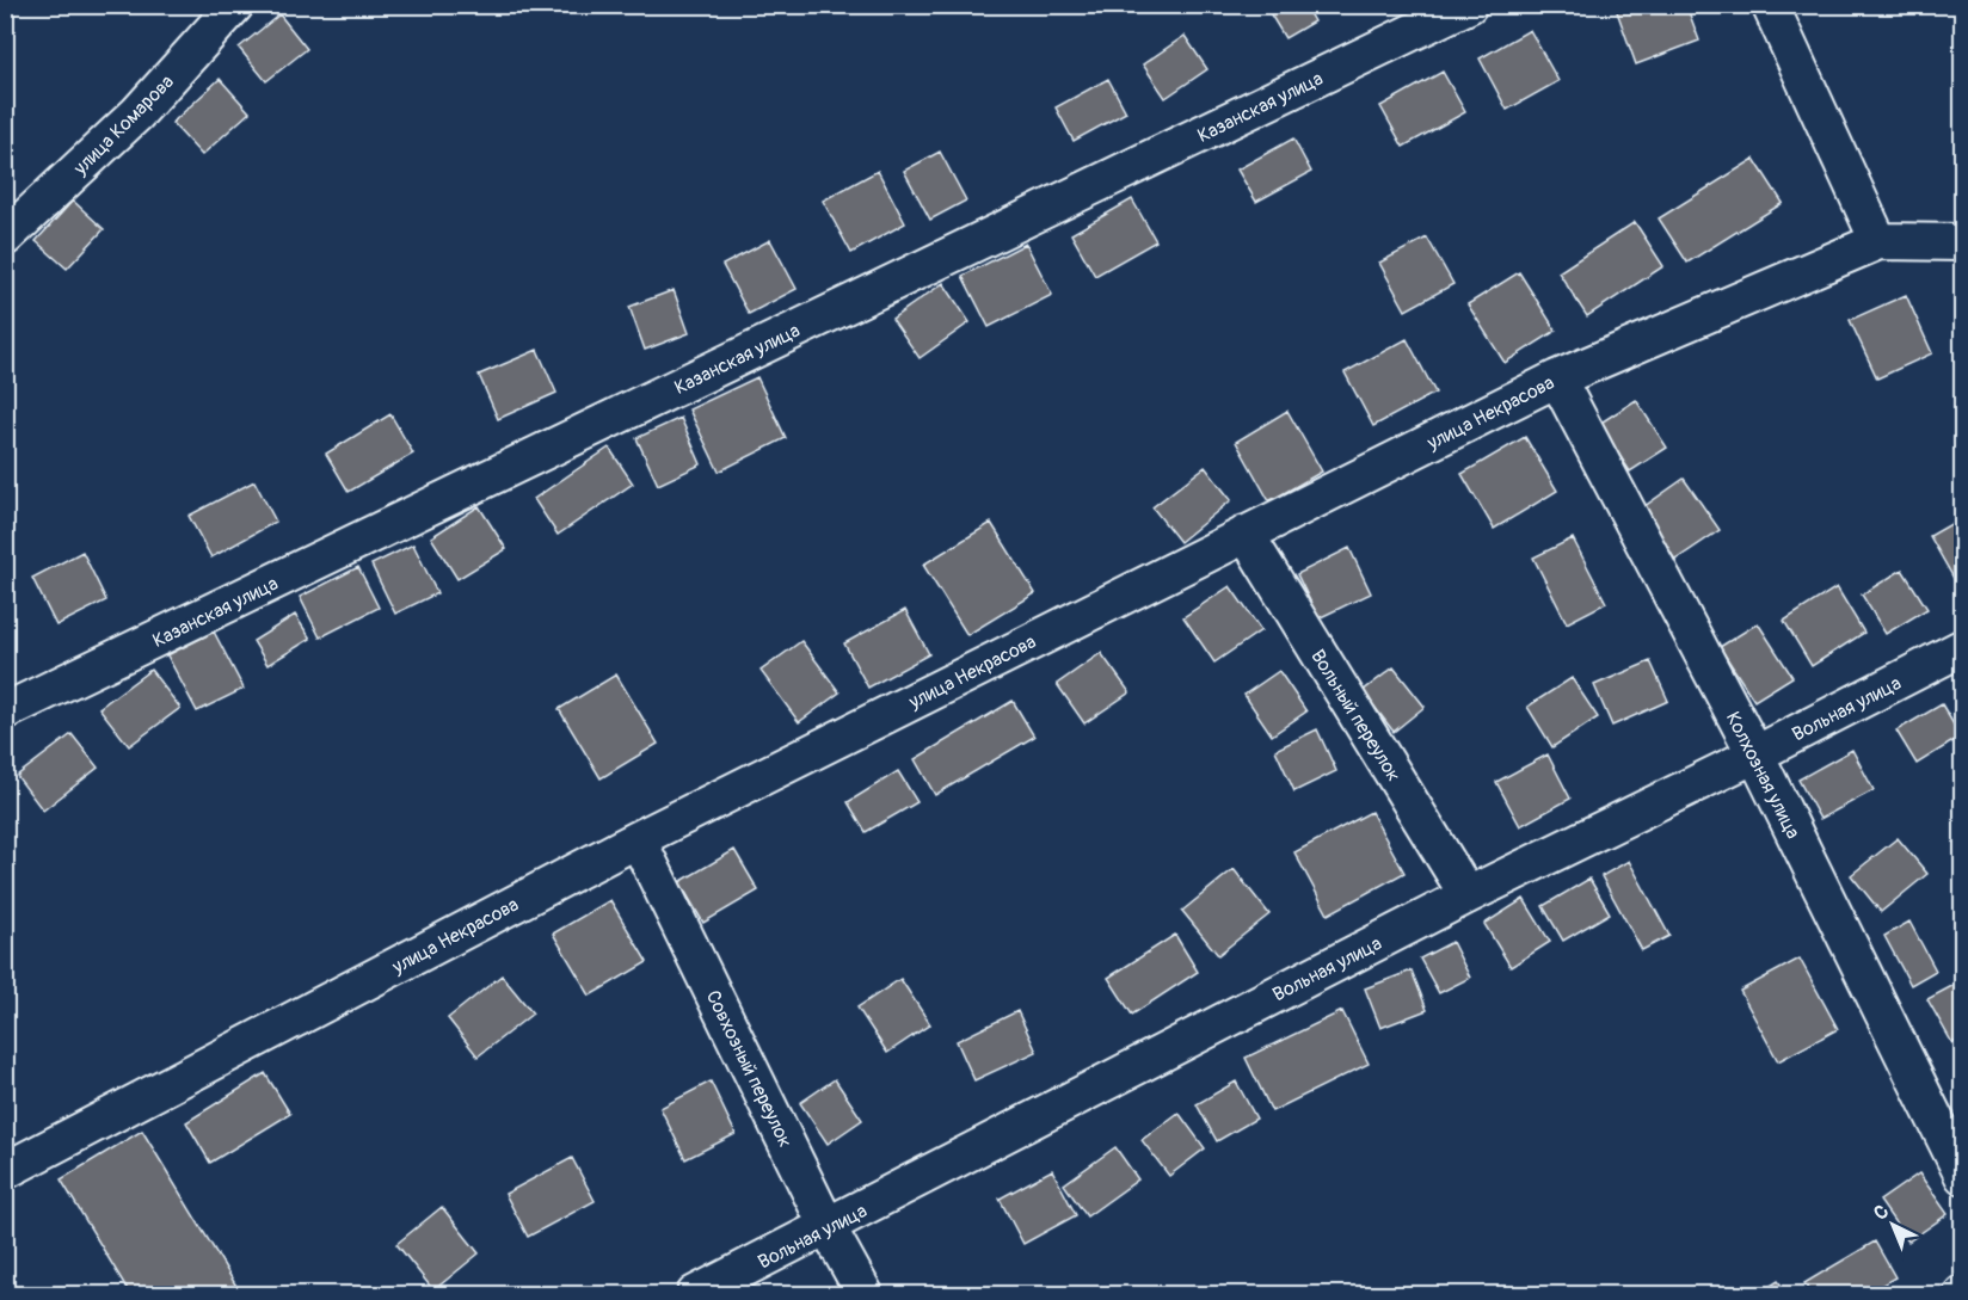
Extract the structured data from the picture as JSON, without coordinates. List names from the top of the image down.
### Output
{
  "streets": {
    "street": [
      "Казанская улица",
      "улица Комарова",
      "улица Некрасова",
      "Вольная улица",
      "Вольный переулок",
      "Колхозная улица",
      "Совхозный переулок"
    ]
  },
  "crossings": [
    ["улица Некрасова", "Вольный переулок"],
    ["улица Некрасова", "Колхозная улица"],
    ["улица Некрасова", "Совхозный переулок"],
    ["Вольная улица", "Вольный переулок"],
    ["Вольная улица", "Колхозная улица"],
    ["Вольная улица", "Совхозный переулок"]
  ],
  "north": "top left"
}
